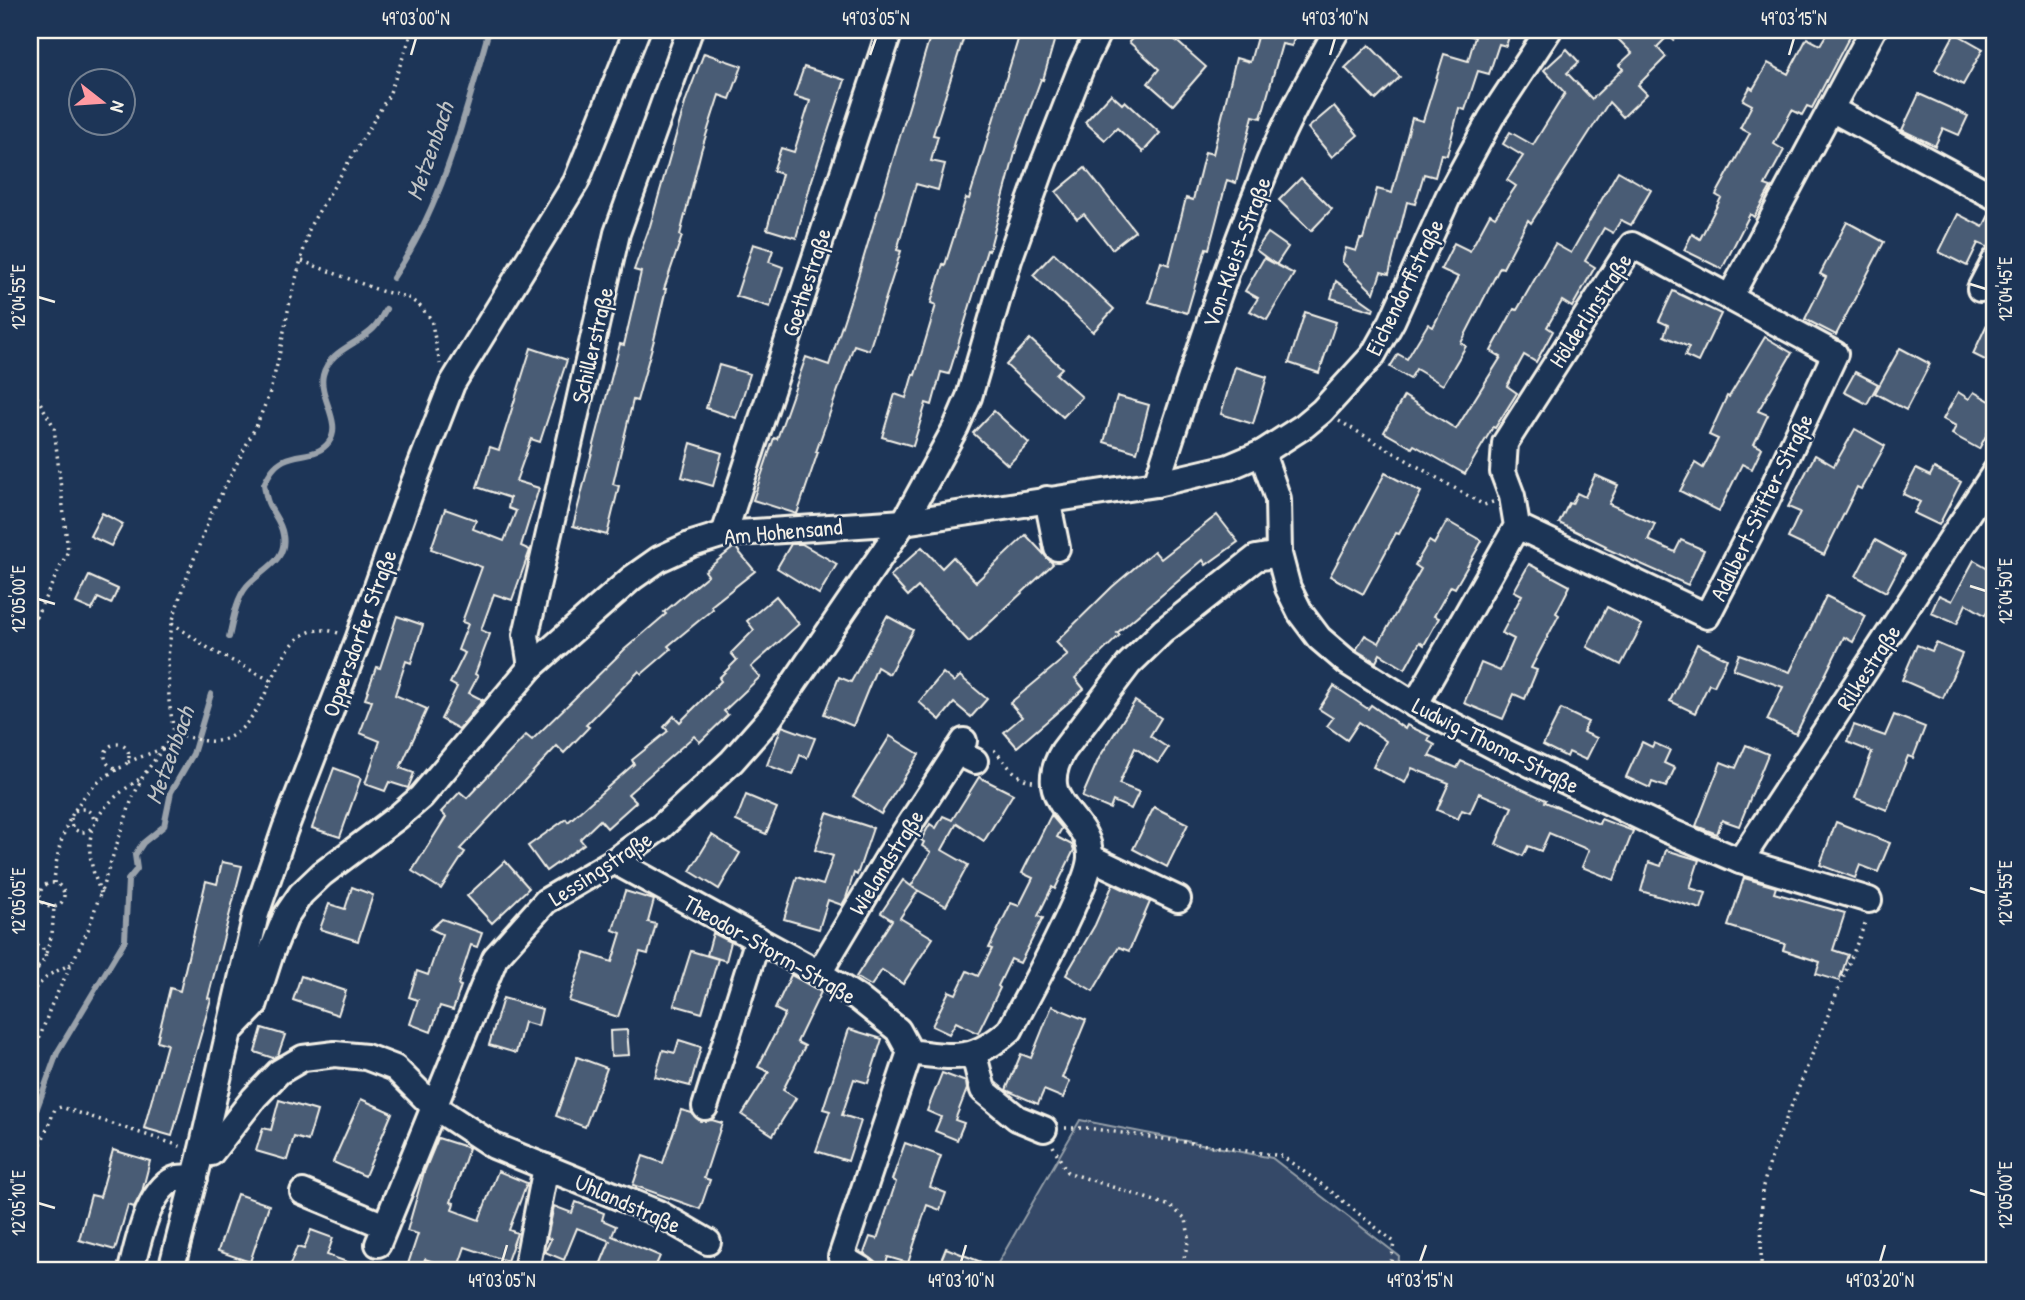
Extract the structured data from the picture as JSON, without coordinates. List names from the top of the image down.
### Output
{
  "streets": {
    "street": [
      "Von-Kleist-Straße",
      "Goethestraße",
      "Eichendorffstraße",
      "Hölderlinstraße",
      "Schillerstraße",
      "Adalbert-Stifter-Straße",
      "Am Hohensand",
      "Oppersdorfer Straße",
      "Rilkestraße",
      "Ludwig-Thoma-Straße",
      "Wielandstraße",
      "Lessingstraße",
      "Theodor-Storm-Straße",
      "Uhlandstraße"
    ]
  },
  "crossings": [
    ["Von-Kleist-Straße", "Eichendorffstraße"],
    ["Goethestraße", "Am Hohensand"],
    ["Eichendorffstraße", "Am Hohensand"],
    ["Eichendorffstraße", "Ludwig-Thoma-Straße"],
    ["Eichendorffstraße", "Lessingstraße"],
    ["Hölderlinstraße", "Adalbert-Stifter-Straße"],
    ["Schillerstraße", "Am Hohensand"],
    ["Am Hohensand", "Oppersdorfer Straße"],
    ["Am Hohensand", "Lessingstraße"],
    ["Rilkestraße", "Ludwig-Thoma-Straße"],
    ["Wielandstraße", "Theodor-Storm-Straße"],
    ["Lessingstraße", "Theodor-Storm-Straße"],
    ["Lessingstraße", "Uhlandstraße"]
  ],
  "water": ["Metzenbach"],
  "north": "right",
  "coordinates": [
    "49°03'00\"N",
    "49°03'05\"N",
    "49°03'10\"N",
    "49°03'15\"N",
    "12°04'45\"E",
    "12°04'55\"E",
    "12°04'50\"E",
    "12°05'00\"E",
    "12°05'05\"E",
    "12°05'10\"E",
    "49°03'20\"N"
  ]
}
